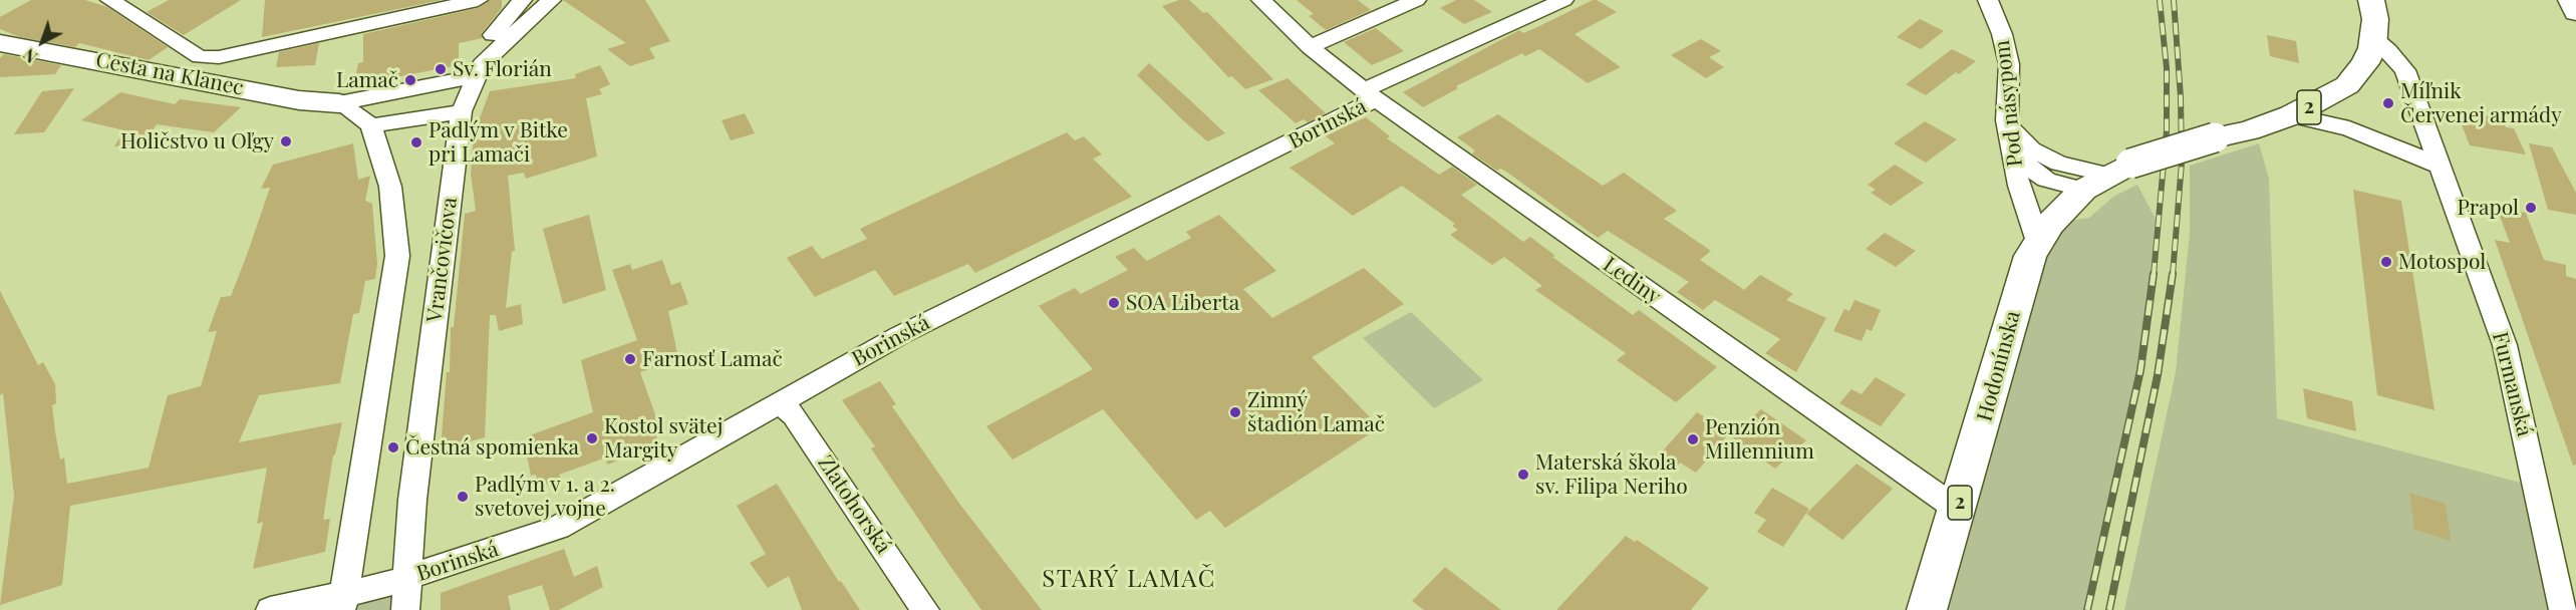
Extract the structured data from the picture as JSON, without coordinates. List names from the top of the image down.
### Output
{
  "streets": {
    "main road": ["Cesta na Klanec", "2", "Hodonínska"],
    "street": [
      "Pod násypom",
      "Borinská",
      "Vrančovičova",
      "Lediny",
      "Furmanská",
      "Zlatohorská"
    ]
  },
  "crossings": [
    ["Pod násypom", "Hodonínska"],
    ["2", "Hodonínska"],
    ["2", "Furmanská"],
    ["Borinská", "Vrančovičova"],
    ["Borinská", "Lediny"],
    ["Borinská", "Zlatohorská"],
    ["Lediny", "Hodonínska"]
  ],
  "districts": ["STARÝ LAMAČ"],
  "places": [
    "Sv. Florián",
    "Lamač",
    "Míľnik Červenej armády",
    "Holičstvo u Oľgy",
    "Padlým v Bitke pri Lamači",
    "Prapol",
    "Motospol",
    "SOA Liberta",
    "Farnosť Lamač",
    "Zimný štadión Lamač",
    "Kostol svätej Margity",
    "Penzión Millennium",
    "Čestná spomienka",
    "Materská škola sv. Filipa Neriho",
    "Padlým v 1. a 2. svetovej vojne"
  ],
  "north": "bottom left"
}
